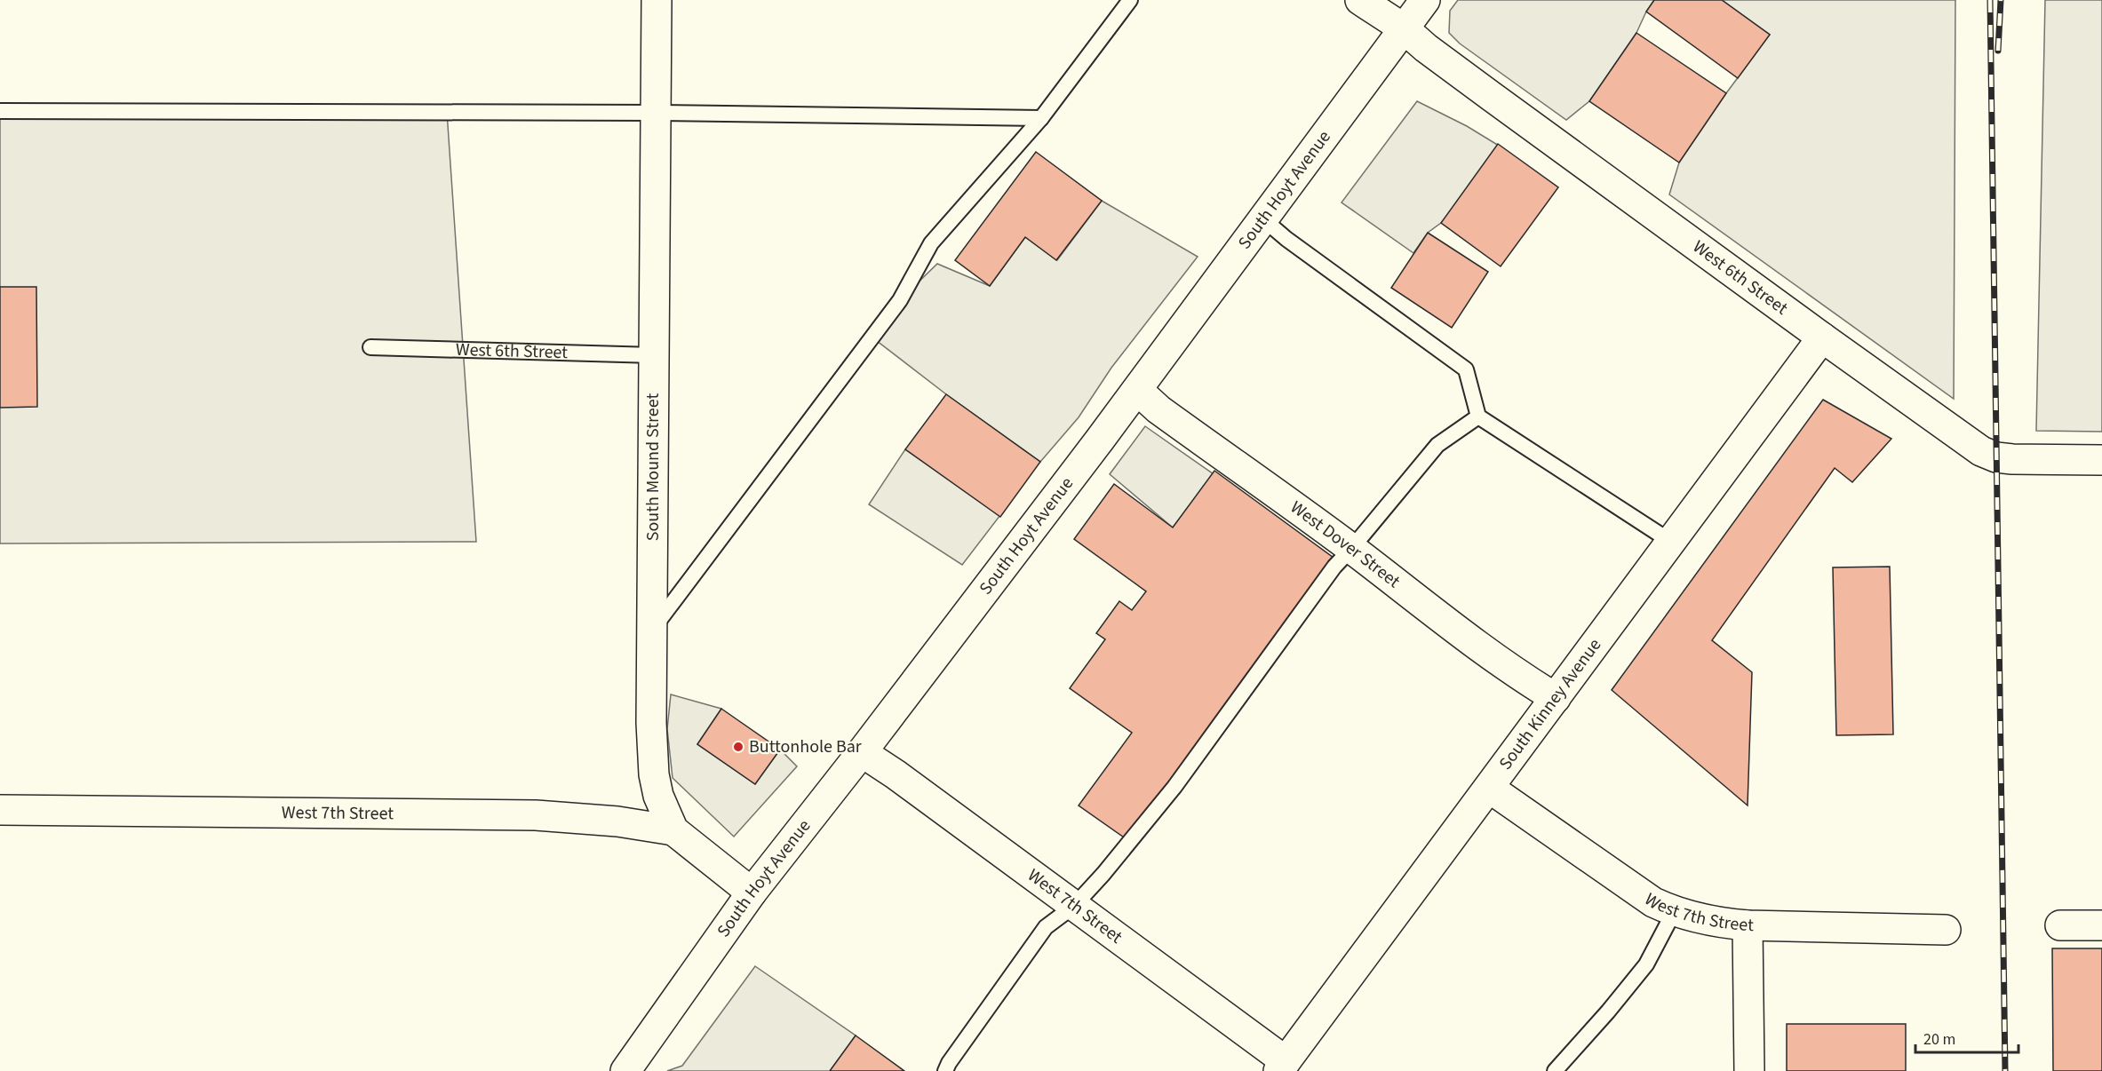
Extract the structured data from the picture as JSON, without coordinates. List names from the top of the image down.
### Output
{
  "streets": {
    "street": [
      "South Hoyt Avenue",
      "West 6th Street",
      "South Mound Street",
      "West Dover Street",
      "South Kinney Avenue",
      "West 7th Street"
    ]
  },
  "crossings": [
    ["South Hoyt Avenue", "West 6th Street"],
    ["South Hoyt Avenue", "South Mound Street"],
    ["South Hoyt Avenue", "West Dover Street"],
    ["South Hoyt Avenue", "West 7th Street"],
    ["West 6th Street", "South Mound Street"],
    ["West 6th Street", "South Kinney Avenue"],
    ["South Mound Street", "West 7th Street"],
    ["West Dover Street", "South Kinney Avenue"],
    ["South Kinney Avenue", "West 7th Street"]
  ],
  "places": ["Buttonhole Bar"],
  "scale_bar": "20 m"
}
